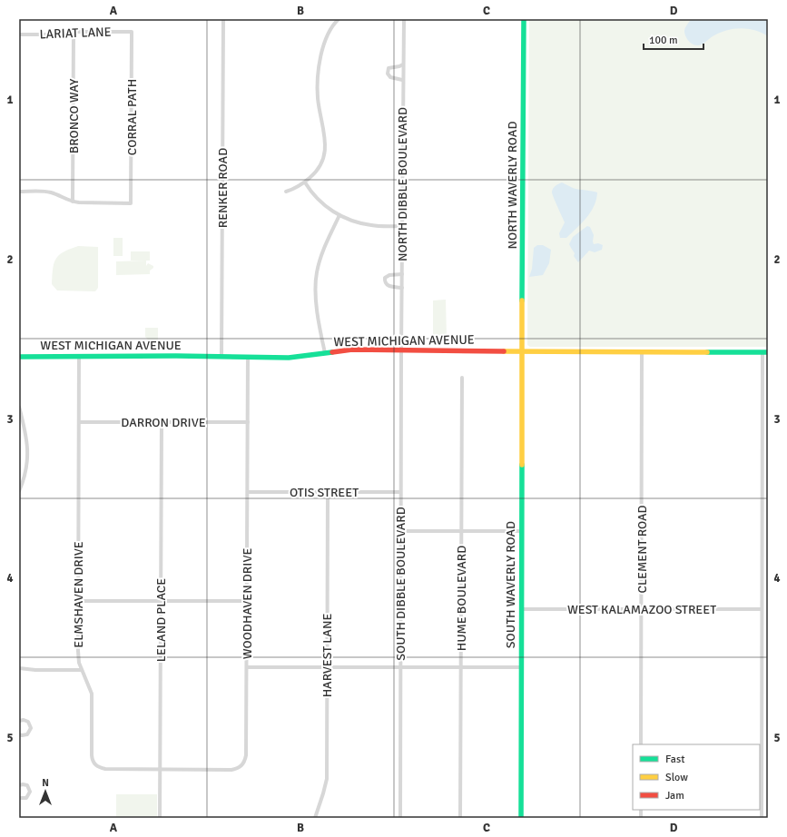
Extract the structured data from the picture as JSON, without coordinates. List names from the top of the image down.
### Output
{
  "streets": {
    "main road": ["NORTH WAVERLY ROAD", "WEST MICHIGAN AVENUE", "SOUTH WAVERLY ROAD"],
    "street": [
      "LARIAT LANE",
      "BRONCO WAY",
      "CORRAL PATH",
      "NORTH DIBBLE BOULEVARD",
      "RENKER ROAD",
      "DARRON DRIVE",
      "OTIS STREET",
      "CLEMENT ROAD",
      "SOUTH DIBBLE BOULEVARD",
      "ELMSHAVEN DRIVE",
      "HUME BOULEVARD",
      "WOODHAVEN DRIVE",
      "WEST KALAMAZOO STREET",
      "LELAND PLACE",
      "HARVEST LANE"
    ]
  },
  "crossings": [
    ["LARIAT LANE", "BRONCO WAY"],
    ["LARIAT LANE", "CORRAL PATH"],
    ["BRONCO WAY", "CORRAL PATH"],
    ["NORTH DIBBLE BOULEVARD", "WEST MICHIGAN AVENUE"],
    ["NORTH DIBBLE BOULEVARD", "SOUTH DIBBLE BOULEVARD"],
    ["NORTH WAVERLY ROAD", "WEST MICHIGAN AVENUE"],
    ["NORTH WAVERLY ROAD", "SOUTH WAVERLY ROAD"],
    ["RENKER ROAD", "WEST MICHIGAN AVENUE"],
    ["WEST MICHIGAN AVENUE", "CLEMENT ROAD"],
    ["WEST MICHIGAN AVENUE", "SOUTH DIBBLE BOULEVARD"],
    ["WEST MICHIGAN AVENUE", "SOUTH WAVERLY ROAD"],
    ["WEST MICHIGAN AVENUE", "ELMSHAVEN DRIVE"],
    ["WEST MICHIGAN AVENUE", "WOODHAVEN DRIVE"],
    ["DARRON DRIVE", "ELMSHAVEN DRIVE"],
    ["DARRON DRIVE", "WOODHAVEN DRIVE"],
    ["DARRON DRIVE", "LELAND PLACE"],
    ["OTIS STREET", "SOUTH DIBBLE BOULEVARD"],
    ["OTIS STREET", "WOODHAVEN DRIVE"],
    ["OTIS STREET", "HARVEST LANE"],
    ["CLEMENT ROAD", "WEST KALAMAZOO STREET"],
    ["SOUTH WAVERLY ROAD", "WEST KALAMAZOO STREET"],
    ["ELMSHAVEN DRIVE", "WOODHAVEN DRIVE"],
    ["ELMSHAVEN DRIVE", "LELAND PLACE"],
    ["WOODHAVEN DRIVE", "LELAND PLACE"]
  ],
  "legend": ["Fast", "Slow", "Jam"],
  "scale_bar": "100 m",
  "north": "top",
  "grid": {
    "columns": [
      "A",
      "B",
      "C",
      "D"
    ],
    "rows": [
      "1",
      "2",
      "3",
      "4",
      "5"
    ]
  }
}
